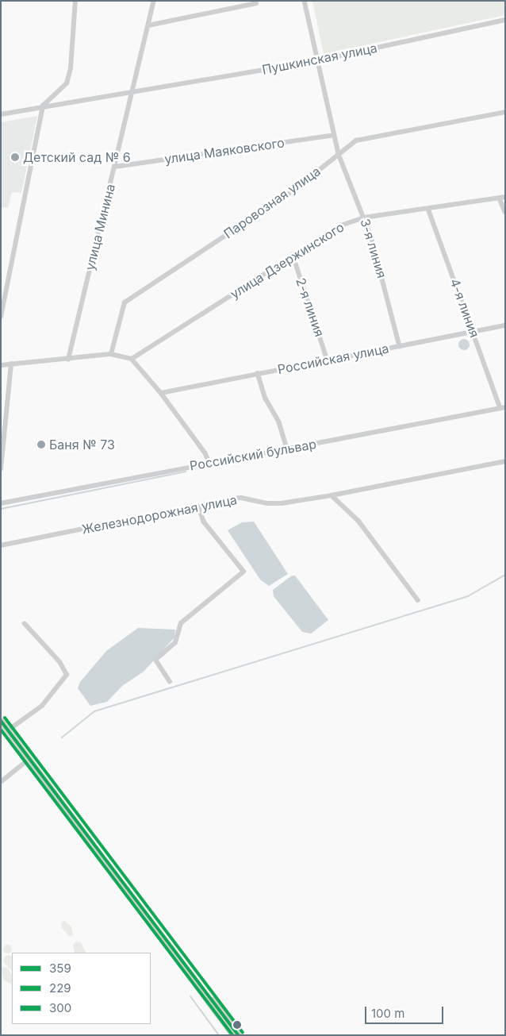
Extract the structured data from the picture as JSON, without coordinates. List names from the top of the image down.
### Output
{
  "streets": {
    "street": [
      "Пушкинская улица",
      "улица Маяковского",
      "Паровозная улица",
      "улица Минина",
      "3-я линия",
      "улица Дзержинского",
      "2-я линия",
      "4-я линия",
      "Российская улица",
      "Российский бульвар",
      "Железнодорожная улица"
    ]
  },
  "crossings": [
    ["Пушкинская улица", "улица Минина"],
    ["Пушкинская улица", "3-я линия"],
    ["улица Маяковского", "улица Минина"],
    ["улица Маяковского", "3-я линия"],
    ["Паровозная улица", "3-я линия"],
    ["3-я линия", "улица Дзержинского"],
    ["3-я линия", "Российская улица"],
    ["улица Дзержинского", "2-я линия"],
    ["улица Дзержинского", "4-я линия"],
    ["2-я линия", "Российская улица"],
    ["4-я линия", "Российская улица"],
    ["4-я линия", "Российский бульвар"]
  ],
  "places": ["Детский сад № 6", "Баня № 73"],
  "lines": ["transit line 300", "transit line 359", "transit line 229"],
  "legend": ["359", "229", "300"],
  "scale_bar": "100 m"
}
